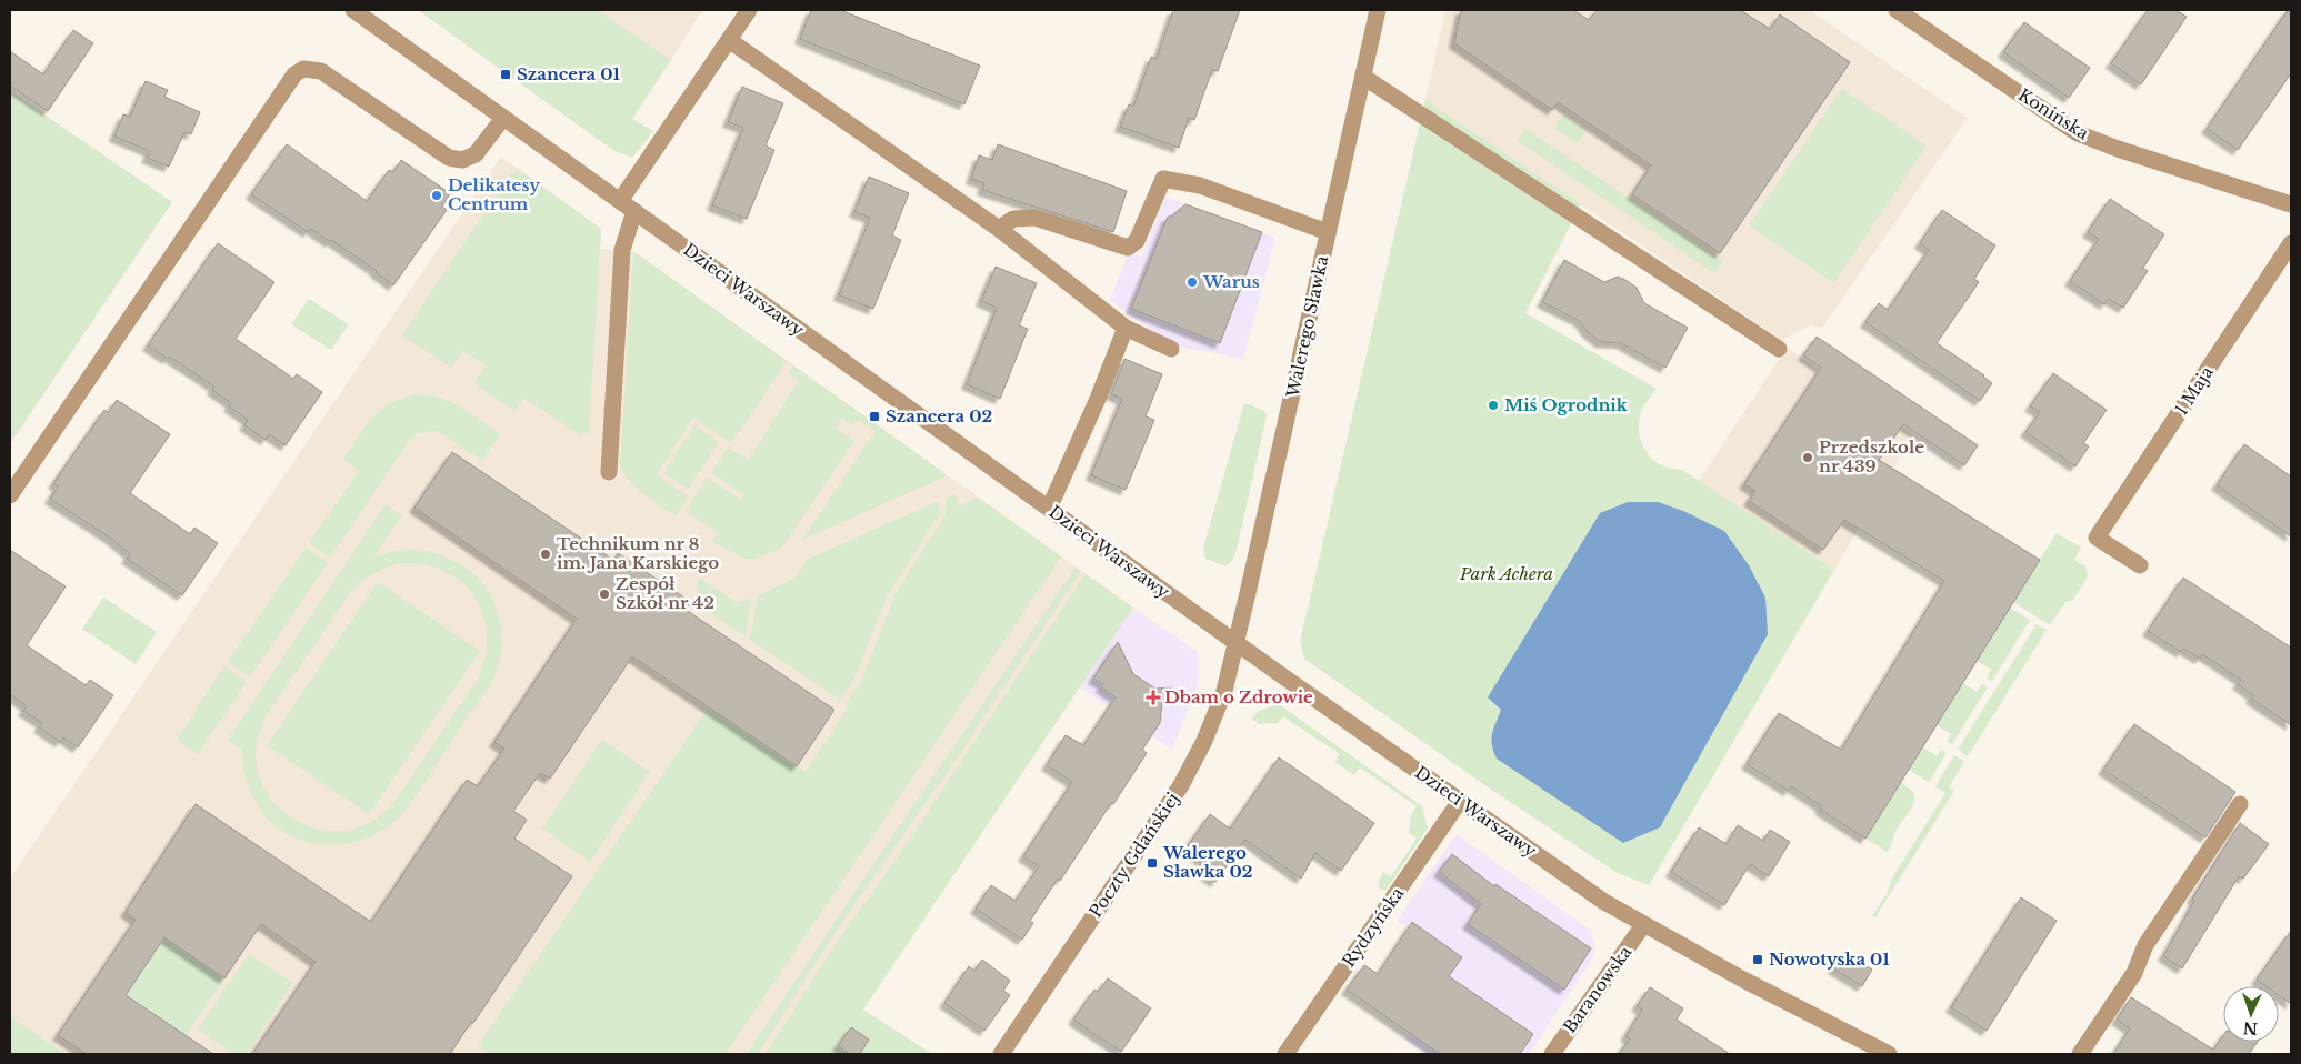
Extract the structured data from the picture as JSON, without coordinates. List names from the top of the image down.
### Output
{
  "streets": {
    "street": [
      "Konińska",
      "Dzieci Warszawy",
      "Walerego Sławka",
      "1 Maja",
      "Poczty Gdańskiej",
      "Rydzyńska",
      "Baranowska"
    ]
  },
  "crossings": [
    ["Dzieci Warszawy", "Walerego Sławka"],
    ["Dzieci Warszawy", "Poczty Gdańskiej"],
    ["Dzieci Warszawy", "Rydzyńska"],
    ["Dzieci Warszawy", "Baranowska"],
    ["Walerego Sławka", "Poczty Gdańskiej"]
  ],
  "parks": ["Park Achera"],
  "places": {
    "transit": [
      "Szancera 01",
      "Szancera 02",
      "Walerego Sławka 02",
      "Nowotyska 01"
    ],
    "other": [
      "Delikatesy Centrum",
      "Warus",
      "Miś Ogrodnik",
      "Przedszkole nr 439",
      "Technikum nr 8 im. Jana Karskiego",
      "Zespół Szkół nr 42"
    ],
    "health": ["Dbam o Zdrowie"]
  },
  "north": "bottom"
}
